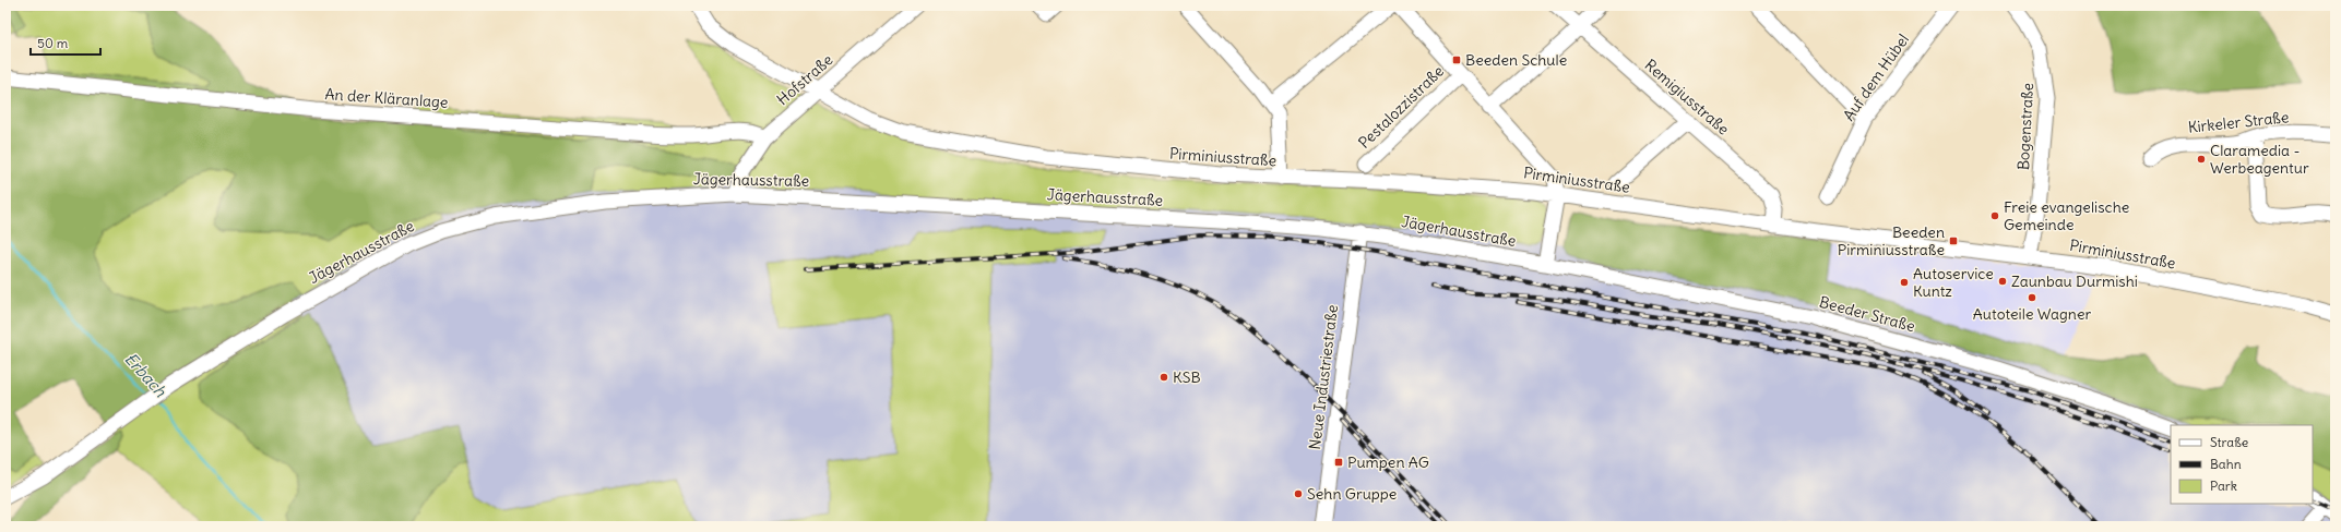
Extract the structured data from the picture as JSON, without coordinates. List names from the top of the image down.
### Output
{
  "streets": {
    "street": [
      "Auf dem Hübel",
      "Hofstraße",
      "Remigiusstraße",
      "An der Kläranlage",
      "Pestalozzistraße",
      "Kirkeler Straße",
      "Bogenstraße",
      "Pirminiusstraße",
      "Jägerhausstraße",
      "Beeder Straße",
      "Neue Industriestraße"
    ]
  },
  "crossings": [
    ["Hofstraße", "An der Kläranlage"],
    ["Hofstraße", "Pirminiusstraße"],
    ["Hofstraße", "Jägerhausstraße"],
    ["Remigiusstraße", "Pirminiusstraße"],
    ["Bogenstraße", "Pirminiusstraße"],
    ["Jägerhausstraße", "Beeder Straße"],
    ["Jägerhausstraße", "Neue Industriestraße"]
  ],
  "water": ["Erbach"],
  "places": {
    "transit": ["Beeden Schule", "Beeden Pirminiusstraße", "Pumpen AG"],
    "other": [
      "Claramedia - Werbeagentur",
      "Freie evangelische Gemeinde",
      "Zaunbau Durmishi",
      "Autoservice Kuntz",
      "Autoteile Wagner",
      "KSB",
      "Sehn Gruppe"
    ]
  },
  "legend": ["Straße", "Bahn", "Park"],
  "scale_bar": "50 m"
}
